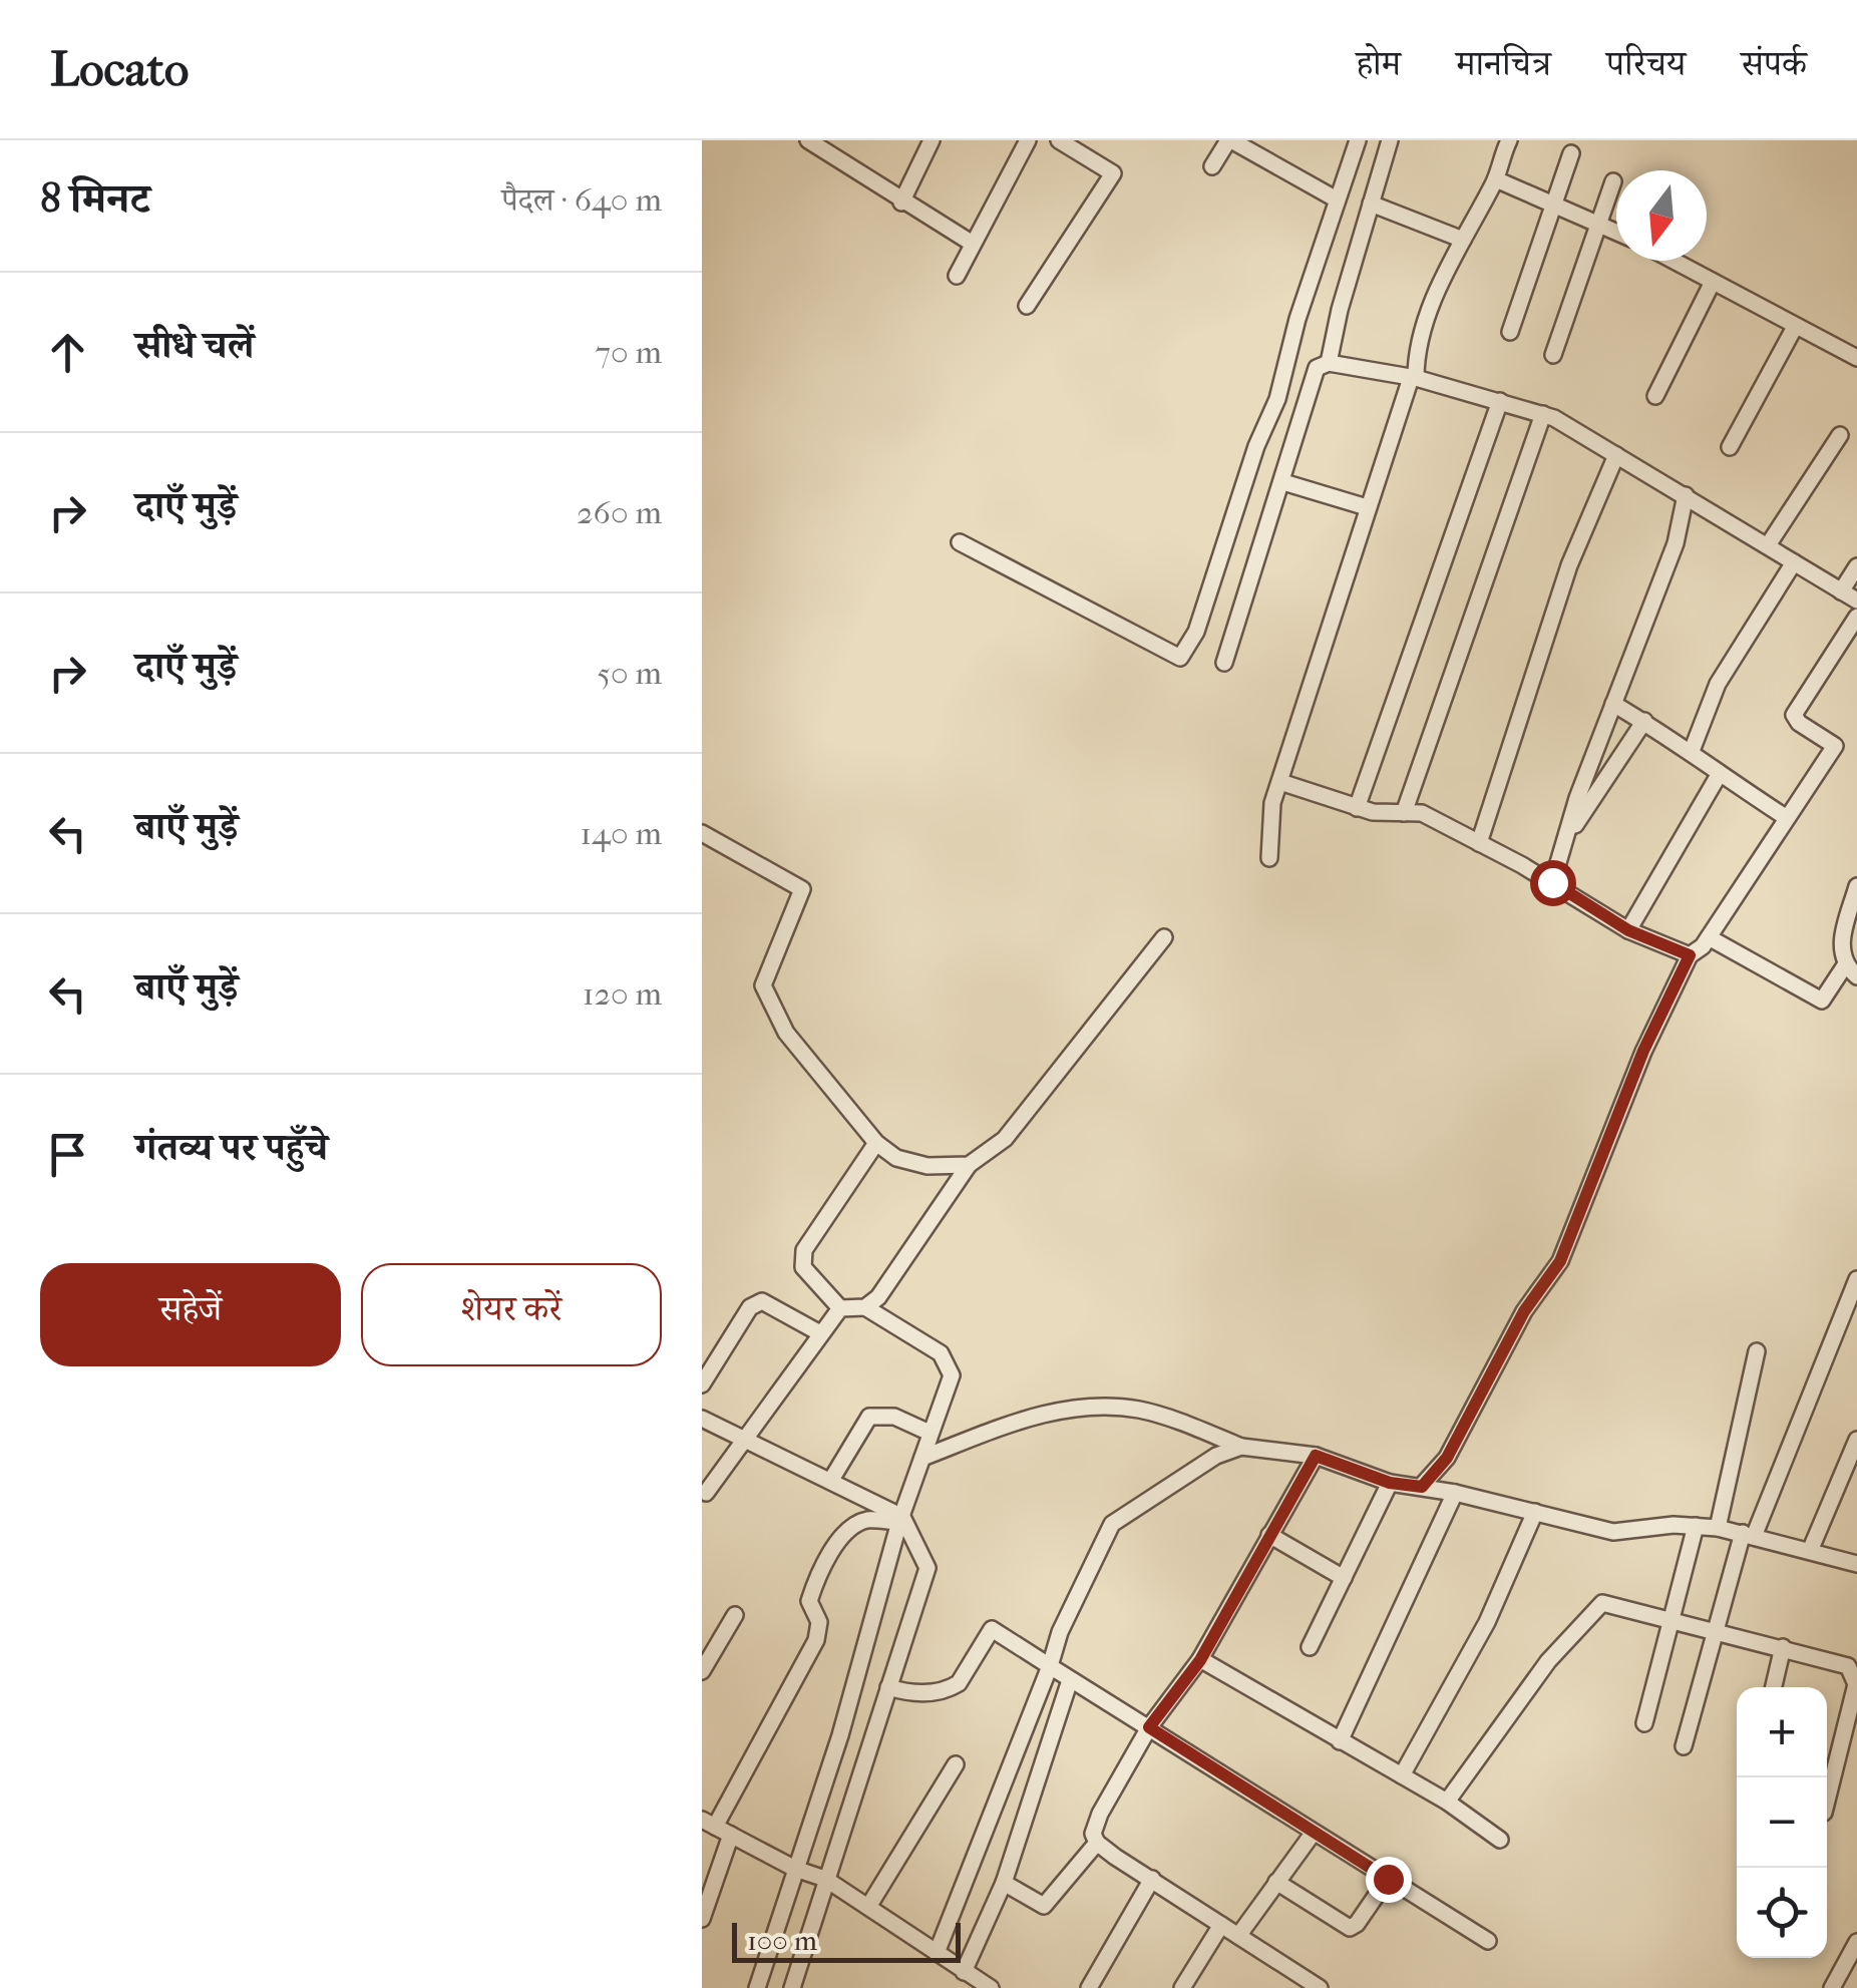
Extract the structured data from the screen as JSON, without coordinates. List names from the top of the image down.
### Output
{
  "scale_bar": "100 m",
  "north": "bottom",
  "page": {
    "header": "Locato",
    "nav": [
      "होम",
      "मानचित्र",
      "परिचय",
      "संपर्क"
    ],
    "heading": ["8 मिनट", "पैदल · 640 m"],
    "list": [
      ["सीधे चलें", "70 m"],
      ["दाएँ मुड़ें", "260 m"],
      ["दाएँ मुड़ें", "50 m"],
      ["बाएँ मुड़ें", "140 m"],
      ["बाएँ मुड़ें", "120 m"],
      "गंतव्य पर पहुँचे"
    ],
    "buttons": ["सहेजें", "शेयर करें"],
    "map_buttons": ["+", "−"],
    "scale": "100 m"
  }
}
